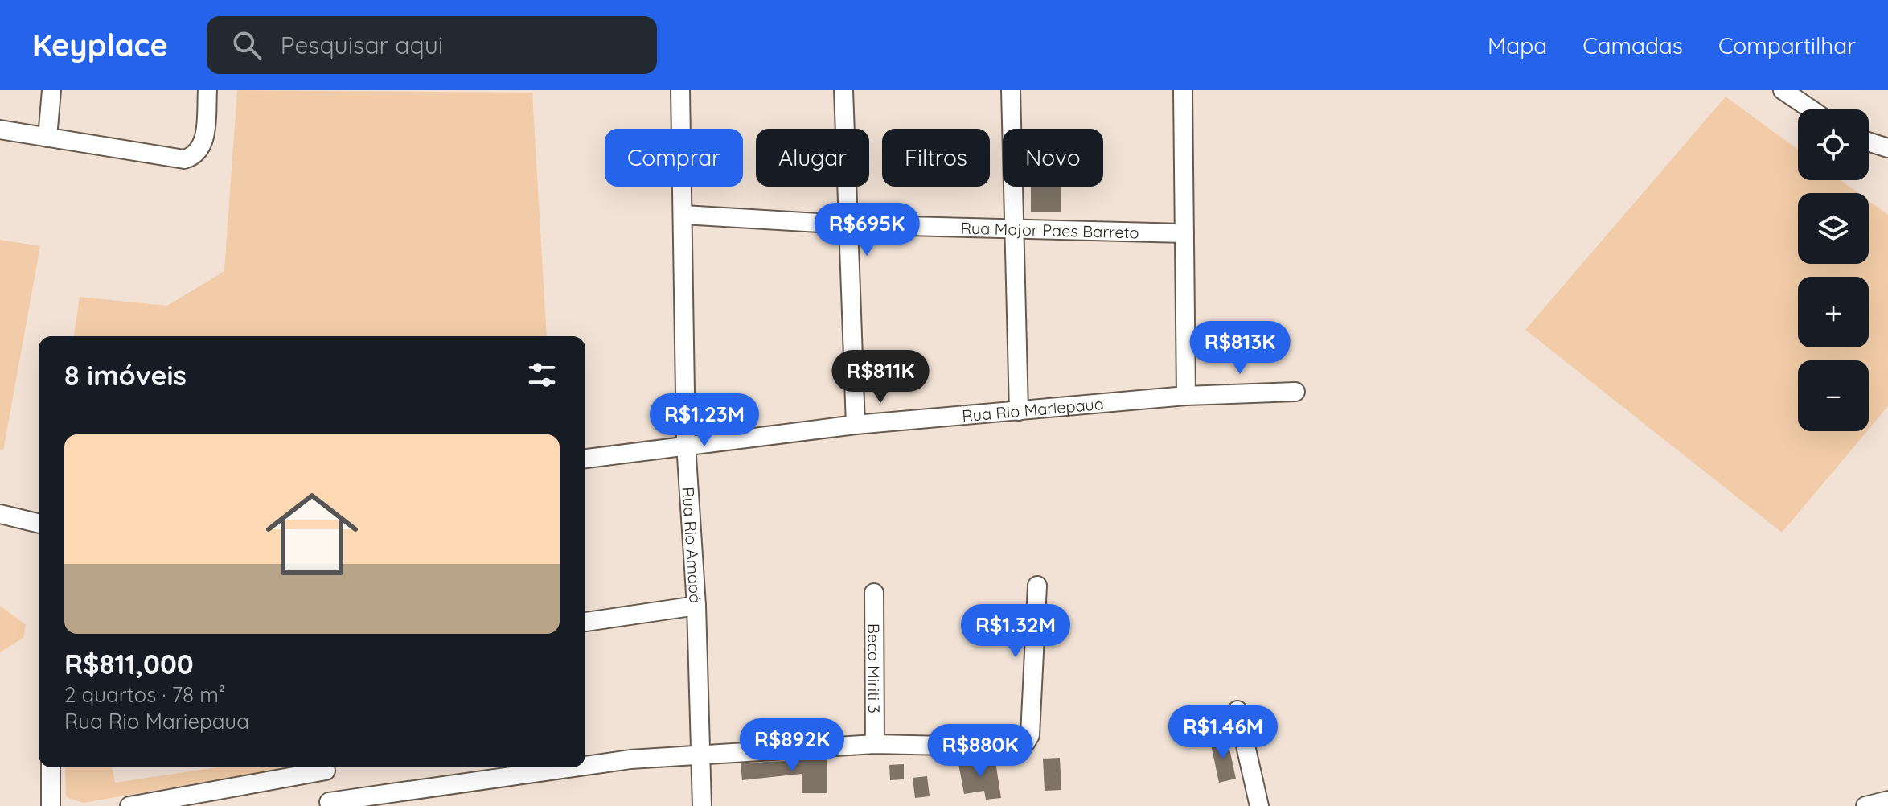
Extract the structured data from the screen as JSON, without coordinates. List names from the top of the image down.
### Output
{
  "streets": {
    "street": [
      "Rua Major Paes Barreto",
      "Rua Rio Mariepaua",
      "Rua Rio Amapá",
      "Beco Miriti 3"
    ]
  },
  "crossings": [
    ["Rua Major Paes Barreto", "Rua Rio Amapá"],
    ["Rua Rio Mariepaua", "Rua Rio Amapá"]
  ],
  "page": {
    "header": "Keyplace",
    "search": "Pesquisar aqui",
    "nav": ["Mapa", "Camadas", "Compartilhar"],
    "map_buttons": ["+", "−"],
    "chip": [
      "Comprar",
      "Alugar",
      "Filtros",
      "Novo"
    ],
    "price": [
      "R$695K",
      "R$813K",
      "R$811K",
      "R$1.23M",
      "R$1.32M",
      "R$1.46M",
      "R$892K",
      "R$880K"
    ],
    "heading": "8 imóveis",
    "list": [
      {
        "name": "R$811,000",
        "note": "2 quartos · 78 m² · Rua Rio Mariepaua"
      }
    ]
  }
}
